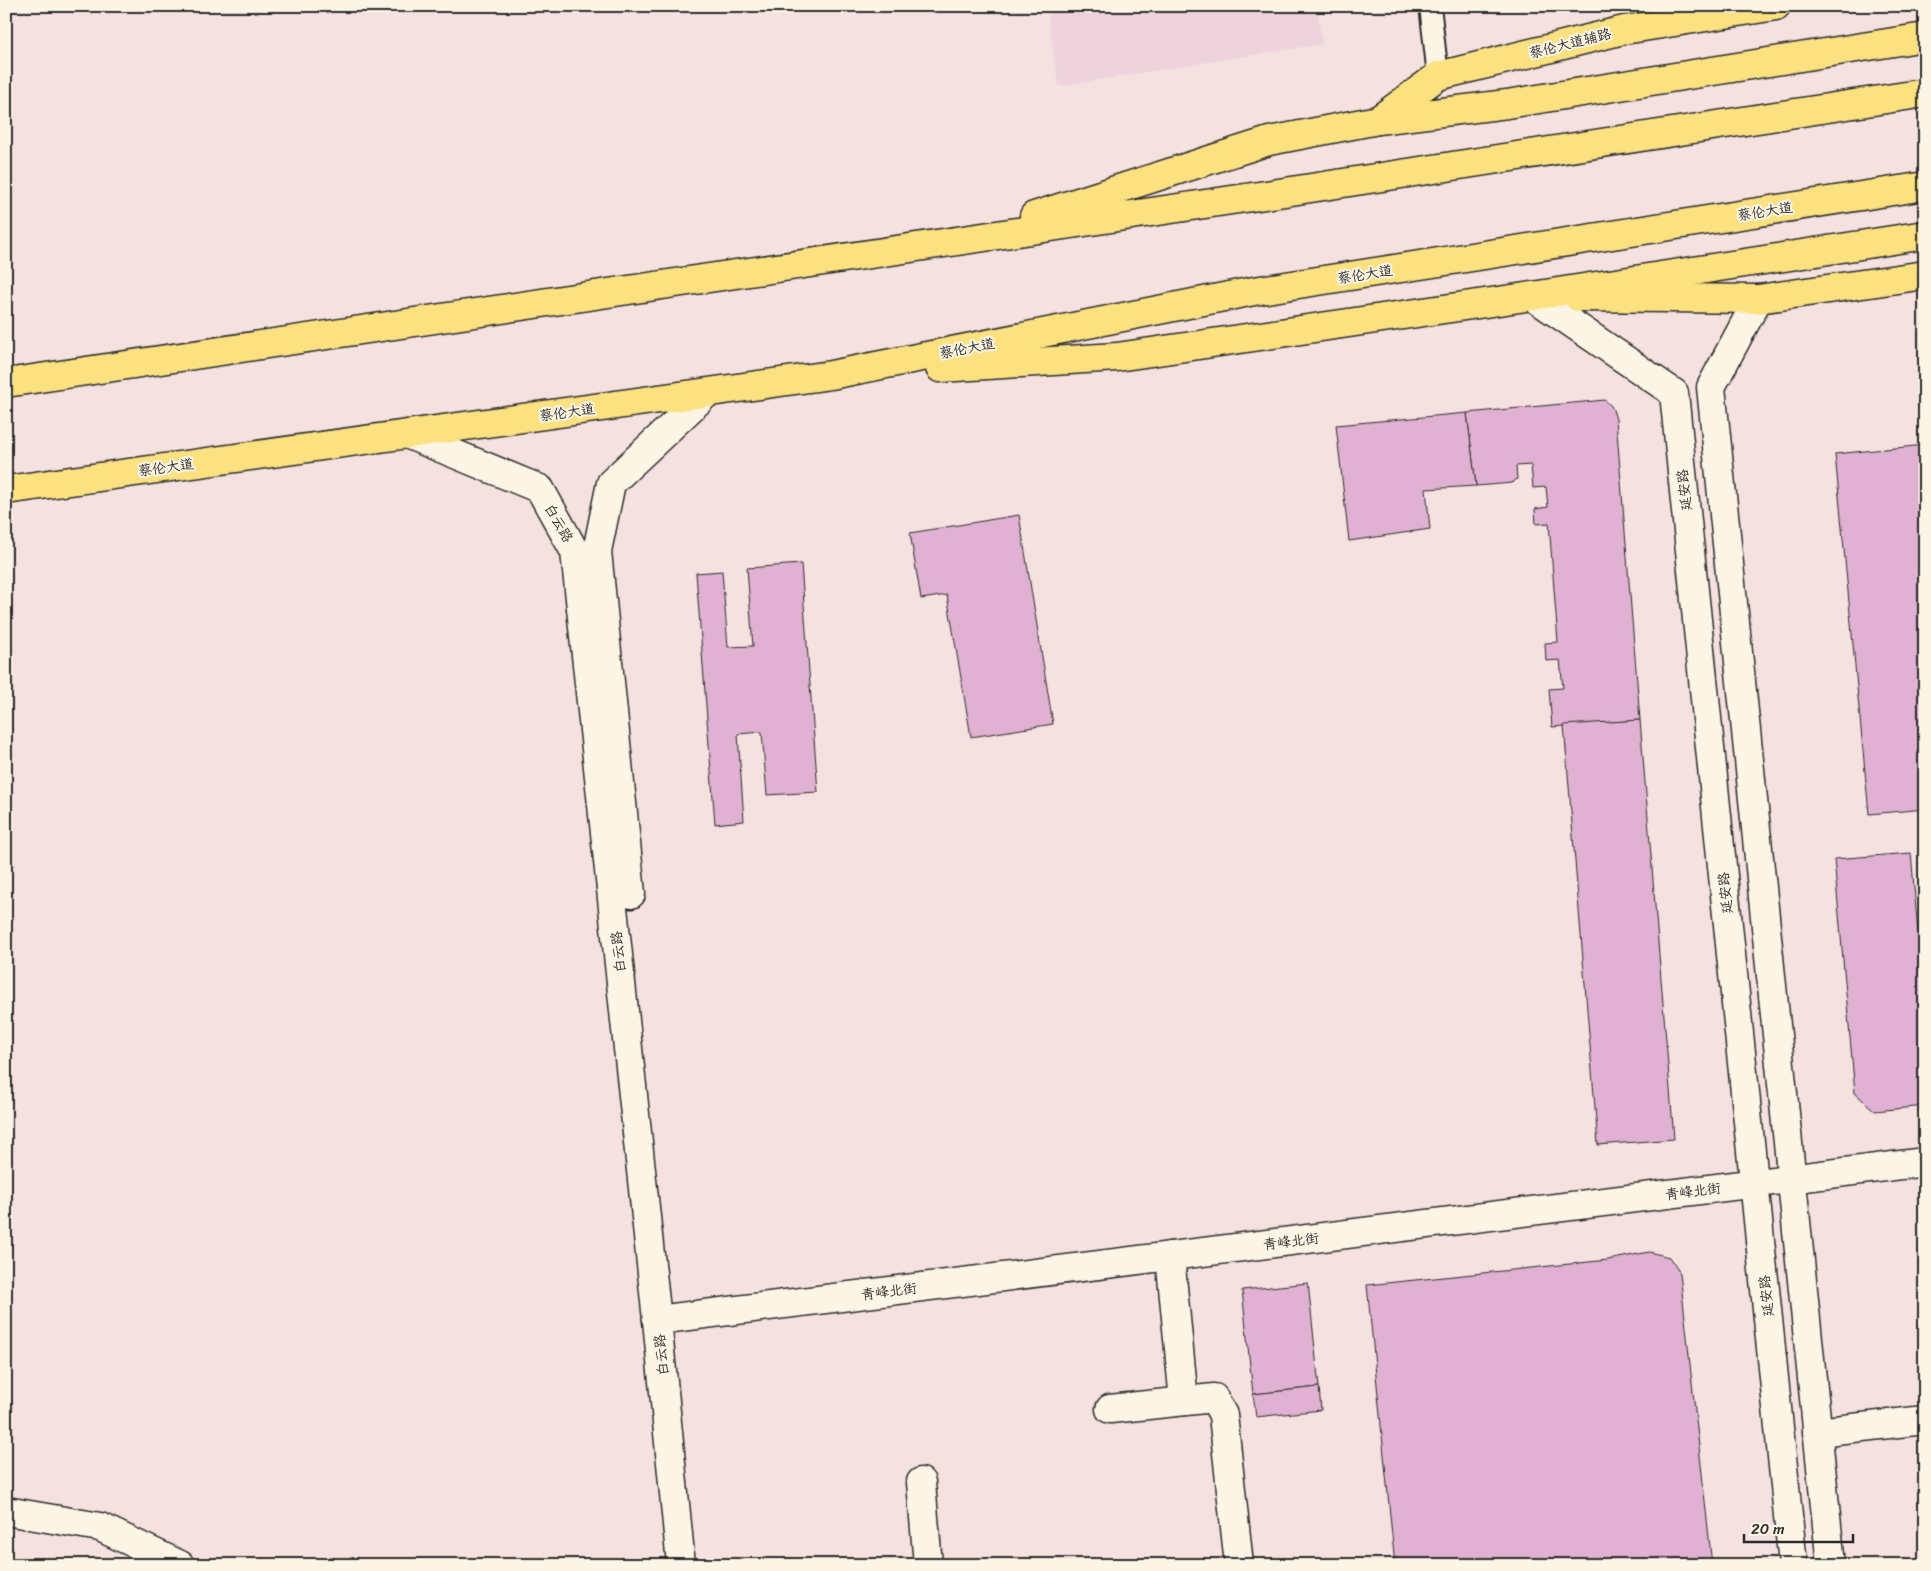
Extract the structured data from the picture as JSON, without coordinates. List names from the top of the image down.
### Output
{
  "streets": {
    "main road": ["蔡伦大道辅路", "蔡伦大道"],
    "street": ["延安路", "白云路", "青峰北街"]
  },
  "crossings": [
    ["蔡伦大道", "白云路"],
    ["延安路", "青峰北街"],
    ["白云路", "青峰北街"]
  ],
  "scale_bar": "20 m"
}
